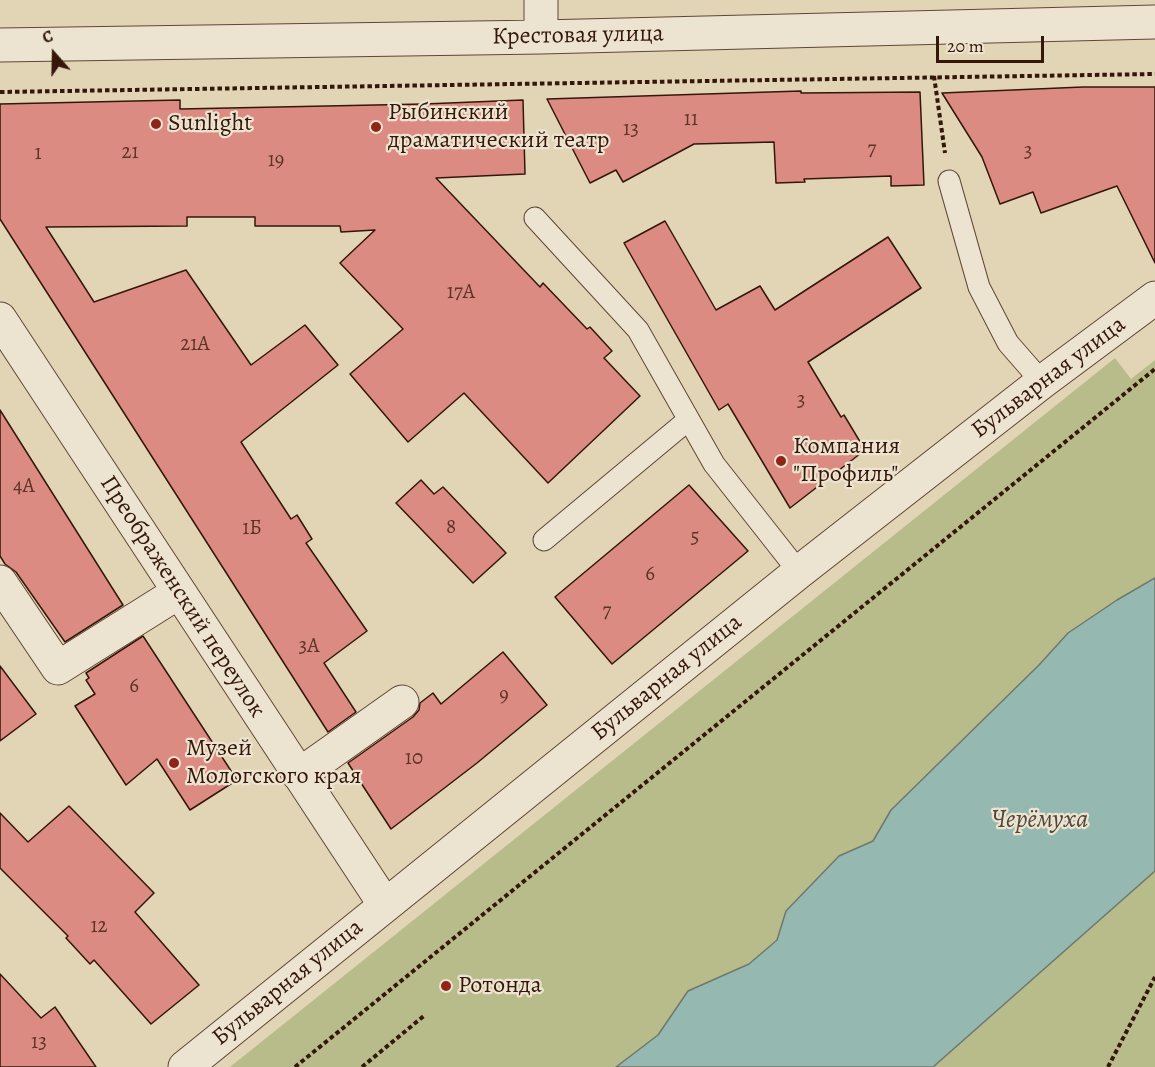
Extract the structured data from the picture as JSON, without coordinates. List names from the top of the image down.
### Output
{
  "streets": {
    "street": ["Крестовая улица", "Бульварная улица", "Преображенский переулок"]
  },
  "crossings": [
    ["Бульварная улица", "Преображенский переулок"]
  ],
  "water": ["Черёмуха"],
  "places": [
    "Sunlight",
    "Рыбинский драматический театр",
    "Компания \"Профиль\"",
    "Музей Мологского края",
    "Ротонда"
  ],
  "house_numbers": [
    "11",
    "13",
    "7",
    "3",
    "21",
    "1",
    "19",
    "17А",
    "21А",
    "3",
    "4А",
    "8",
    "1Б",
    "5",
    "6",
    "7",
    "3А",
    "6",
    "9",
    "10",
    "12",
    "13"
  ],
  "scale_bar": "20 m",
  "north": "top"
}
